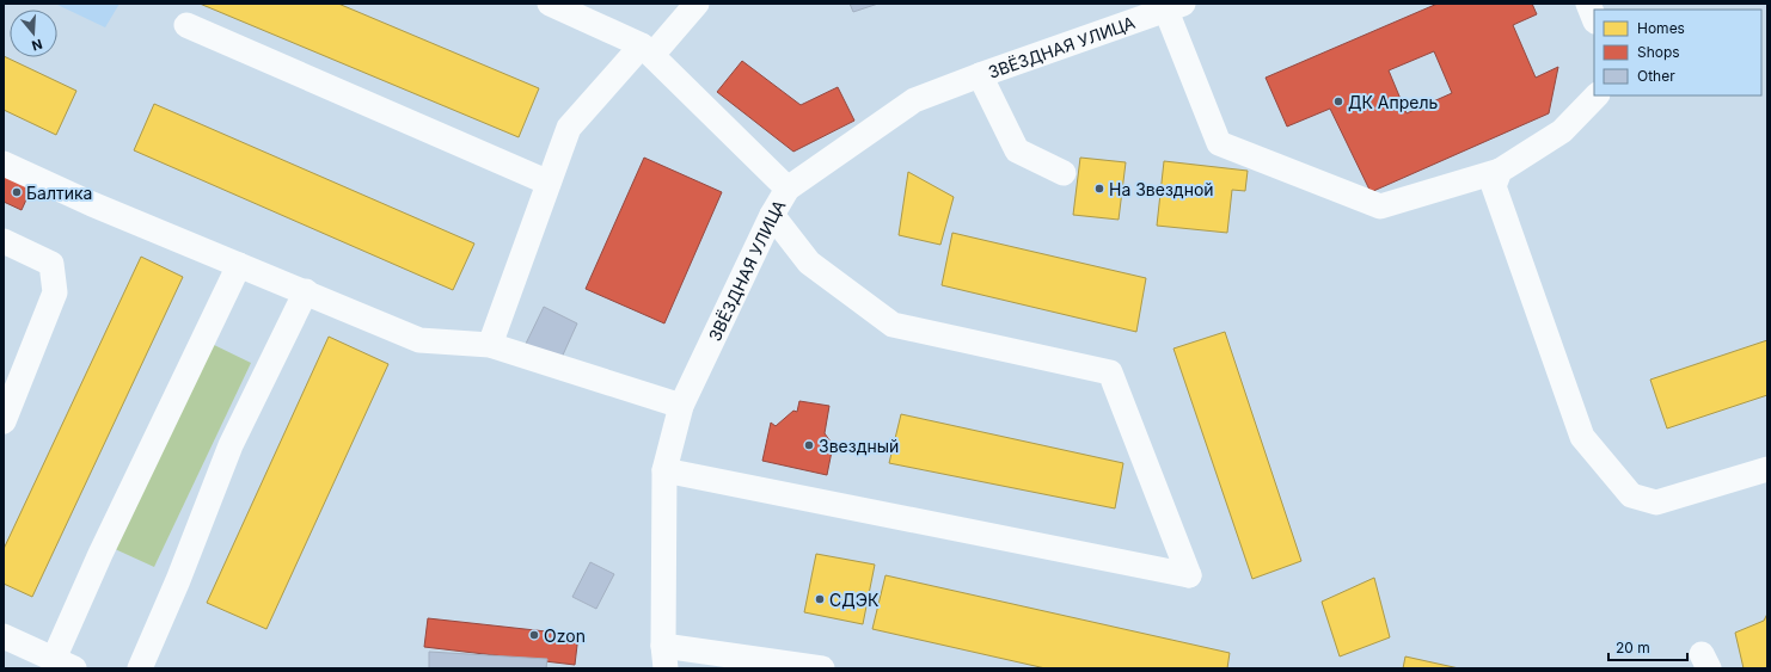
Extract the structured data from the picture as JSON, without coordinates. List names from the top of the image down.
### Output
{
  "streets": {
    "street": ["ЗВЁЗДНАЯ УЛИЦА"]
  },
  "places": [
    "ДК Апрель",
    "На Звездной",
    "Балтика",
    "Звездный",
    "СДЭК",
    "Ozon"
  ],
  "legend": ["Homes", "Shops", "Other"],
  "scale_bar": "20 m",
  "north": "bottom"
}
